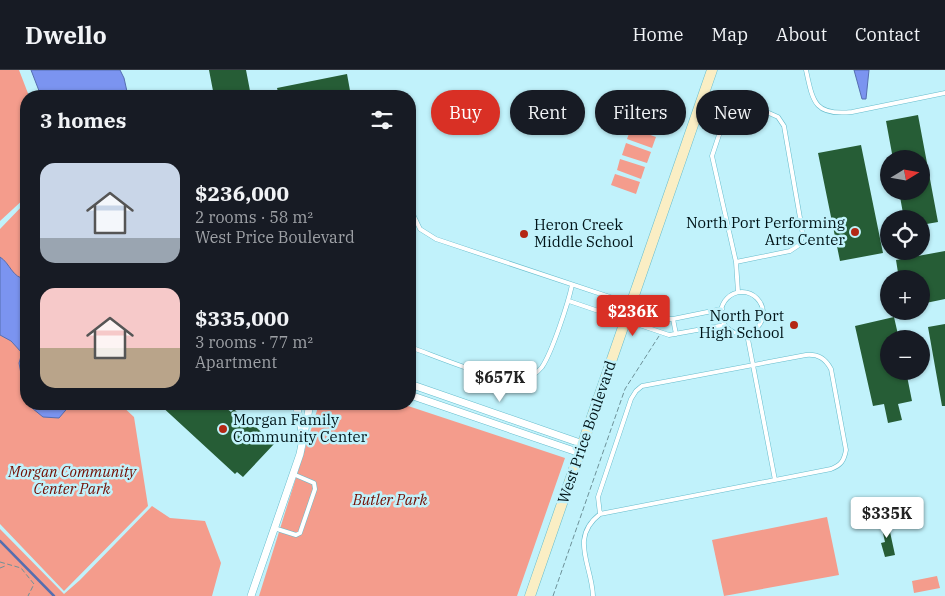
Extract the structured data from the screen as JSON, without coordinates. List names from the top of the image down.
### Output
{
  "streets": {
    "street": ["West Price Boulevard"]
  },
  "parks": ["Morgan Community Center Park", "Butler Park"],
  "places": [
    "North Port Performing Arts Center",
    "Heron Creek Middle School",
    "North Port High School",
    "Morgan Family Community Center"
  ],
  "north": "right",
  "page": {
    "header": "Dwello",
    "nav": [
      "Home",
      "Map",
      "About",
      "Contact"
    ],
    "chip": [
      "Buy",
      "Rent",
      "Filters",
      "New"
    ],
    "heading": "3 homes",
    "map_buttons": ["+", "−"],
    "list": [
      {
        "name": "$236,000",
        "note": "2 rooms · 58 m² · West Price Boulevard"
      },
      {
        "name": "$335,000",
        "note": "3 rooms · 77 m² · Apartment"
      }
    ],
    "price": ["$236K", "$657K", "$335K"]
  }
}
